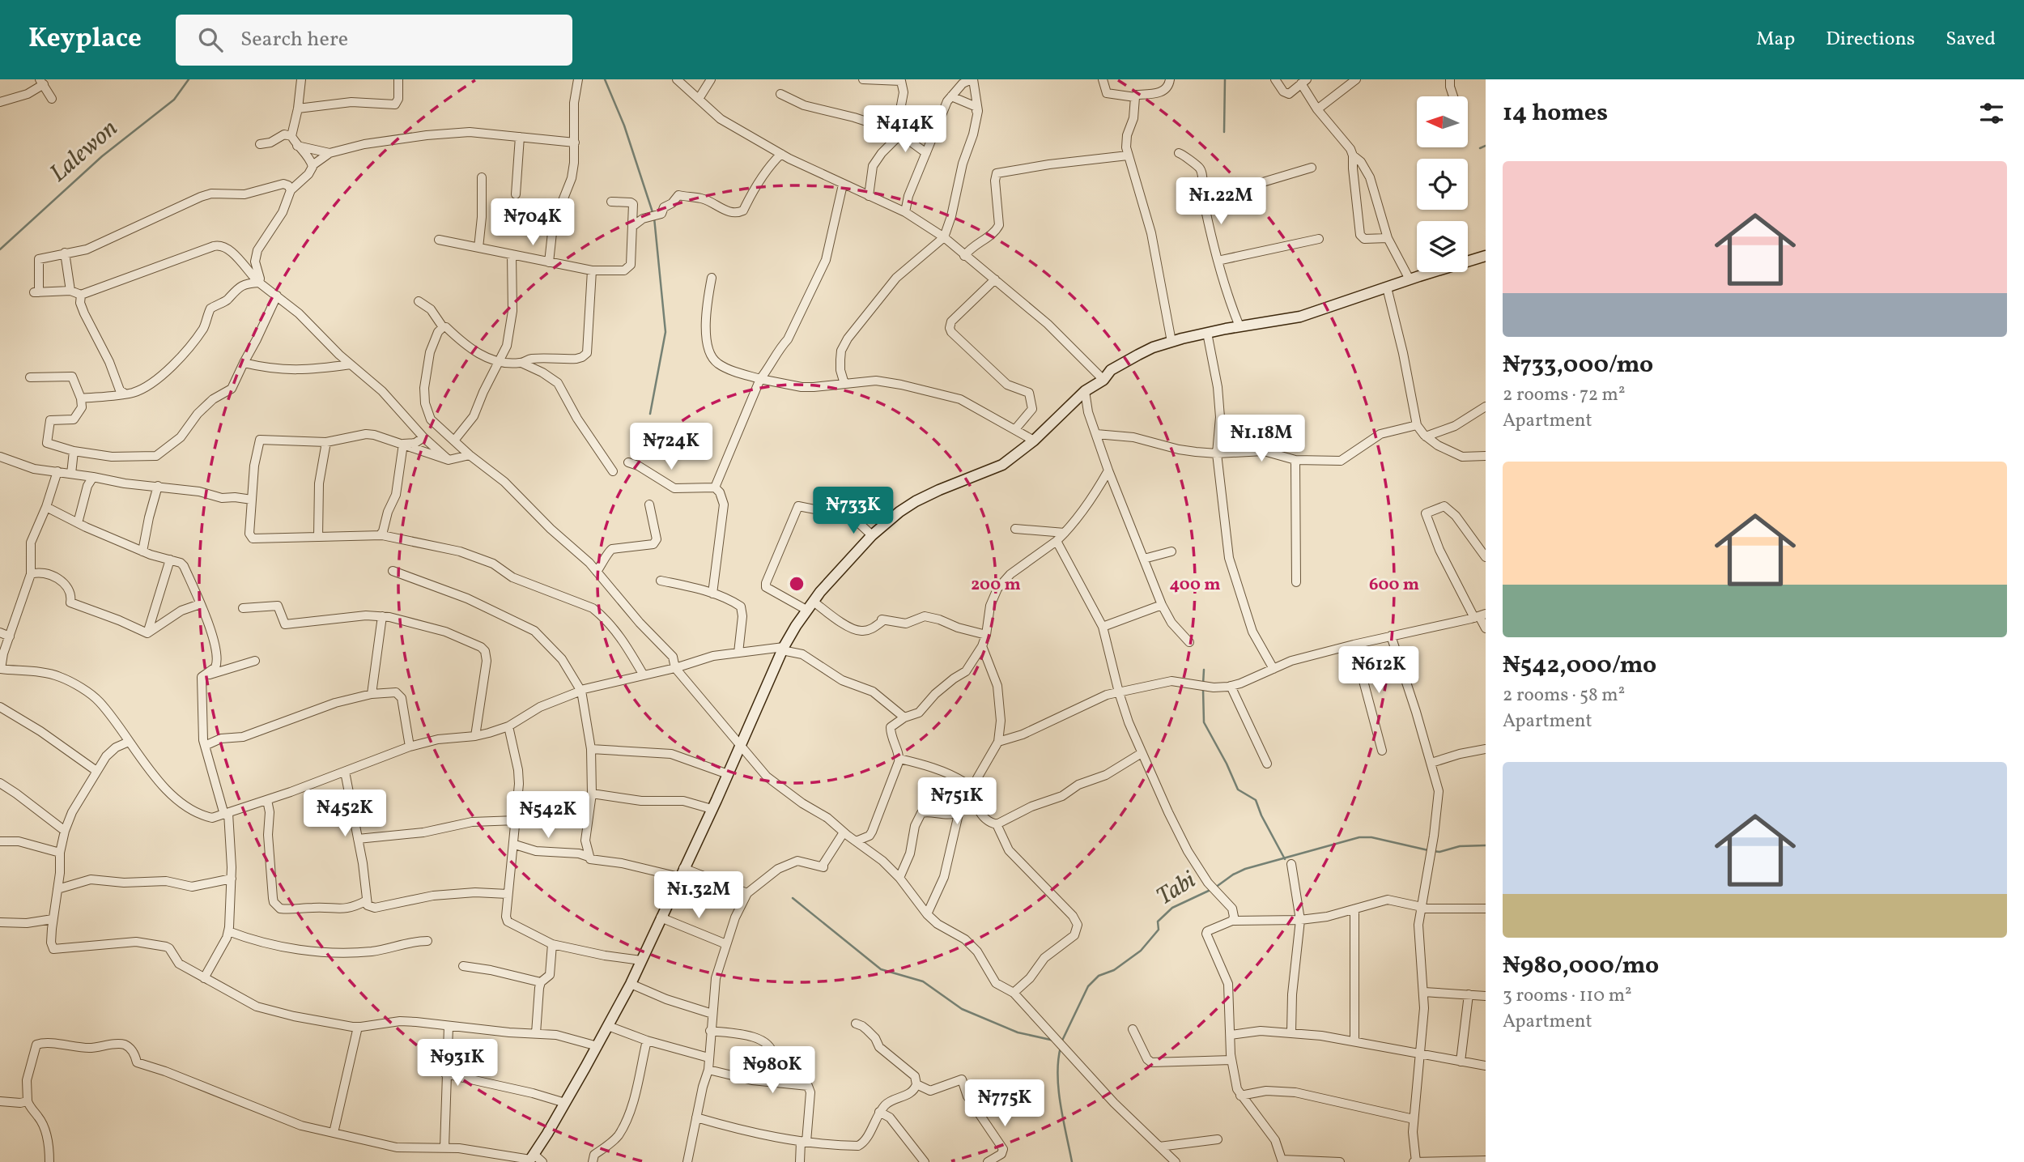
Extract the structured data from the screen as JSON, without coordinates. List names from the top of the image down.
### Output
{
  "water": ["Lalewon", "Tabi"],
  "north": "left",
  "page": {
    "header": "Keyplace",
    "search": "Search here",
    "nav": ["Map", "Directions", "Saved"],
    "heading": "14 homes",
    "price": [
      "₦414K",
      "₦1.22M",
      "₦704K",
      "₦1.18M",
      "₦724K",
      "₦733K",
      "₦612K",
      "₦751K",
      "₦452K",
      "₦542K",
      "₦1.32M",
      "₦931K",
      "₦980K",
      "₦775K"
    ],
    "list": [
      {
        "name": "₦733,000/mo",
        "note": "2 rooms · 72 m² · Apartment"
      },
      {
        "name": "₦542,000/mo",
        "note": "2 rooms · 58 m² · Apartment"
      },
      {
        "name": "₦980,000/mo",
        "note": "3 rooms · 110 m² · Apartment"
      }
    ]
  },
  "rings": ["200 m", "400 m", "600 m"]
}
